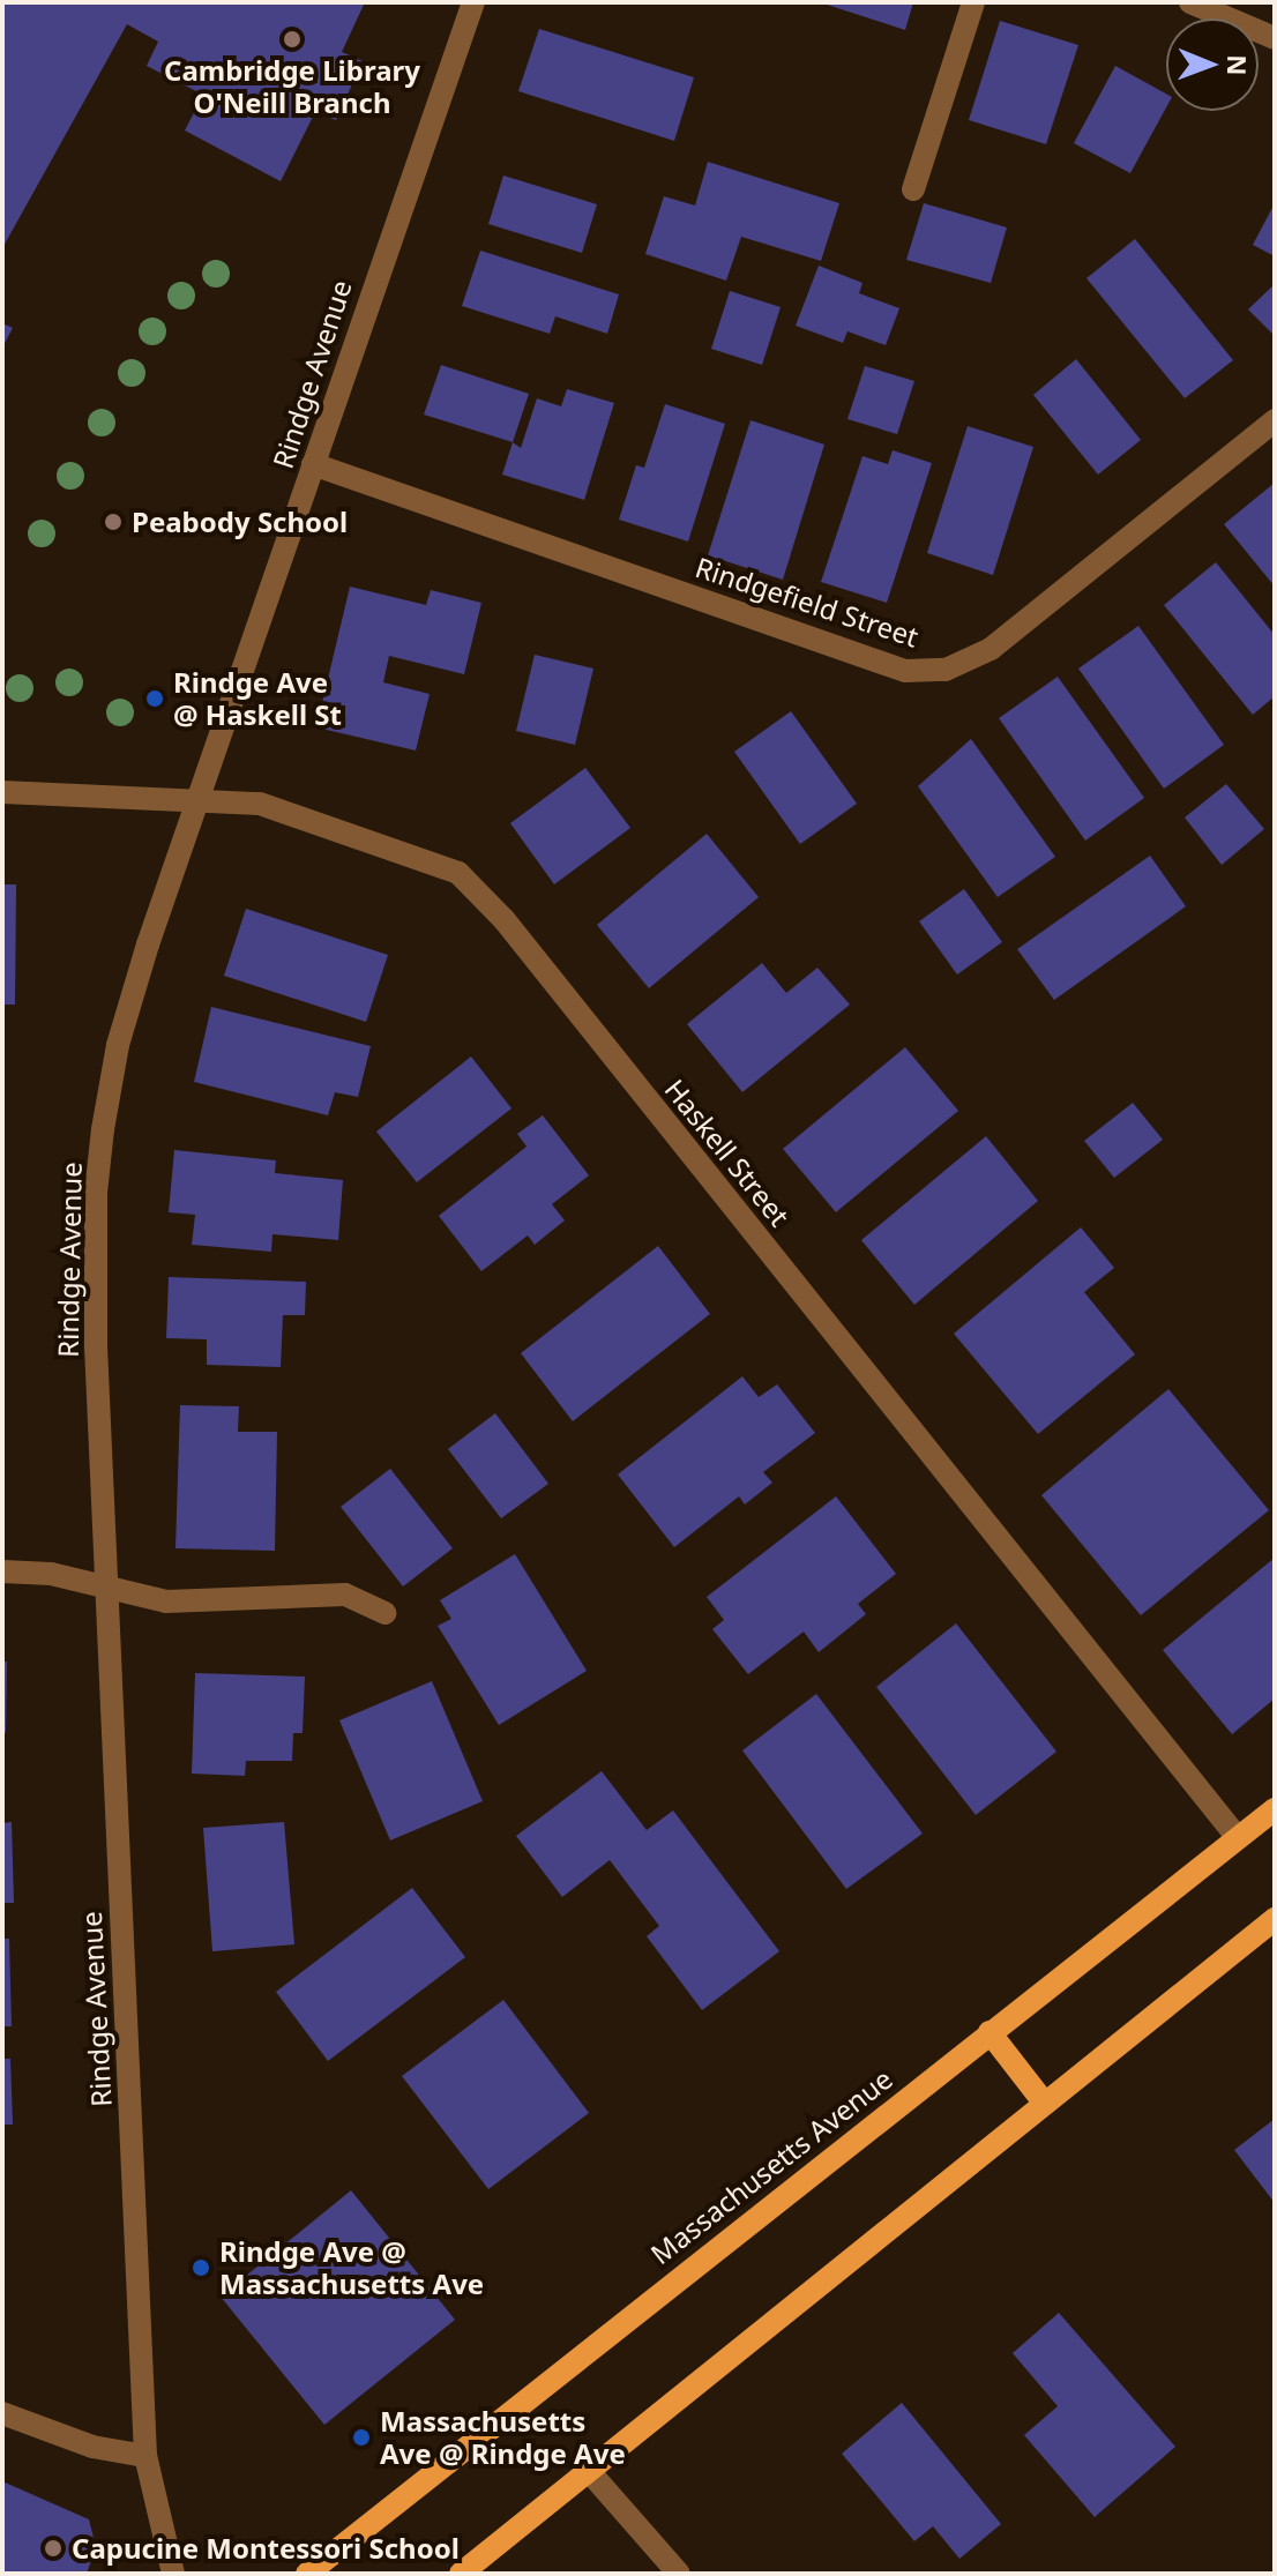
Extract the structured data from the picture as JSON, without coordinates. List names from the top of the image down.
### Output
{
  "streets": {
    "main road": ["Massachusetts Avenue"],
    "street": ["Rindge Avenue", "Rindgefield Street", "Haskell Street"]
  },
  "crossings": [
    ["Rindge Avenue", "Rindgefield Street"],
    ["Rindge Avenue", "Haskell Street"],
    ["Haskell Street", "Massachusetts Avenue"]
  ],
  "places": [
    "Cambridge Library O'Neill Branch",
    "Peabody School",
    "Rindge Ave @ Haskell St",
    "Rindge Ave @ Massachusetts Ave",
    "Massachusetts Ave @ Rindge Ave",
    "Capucine Montessori School"
  ],
  "north": "right"
}
